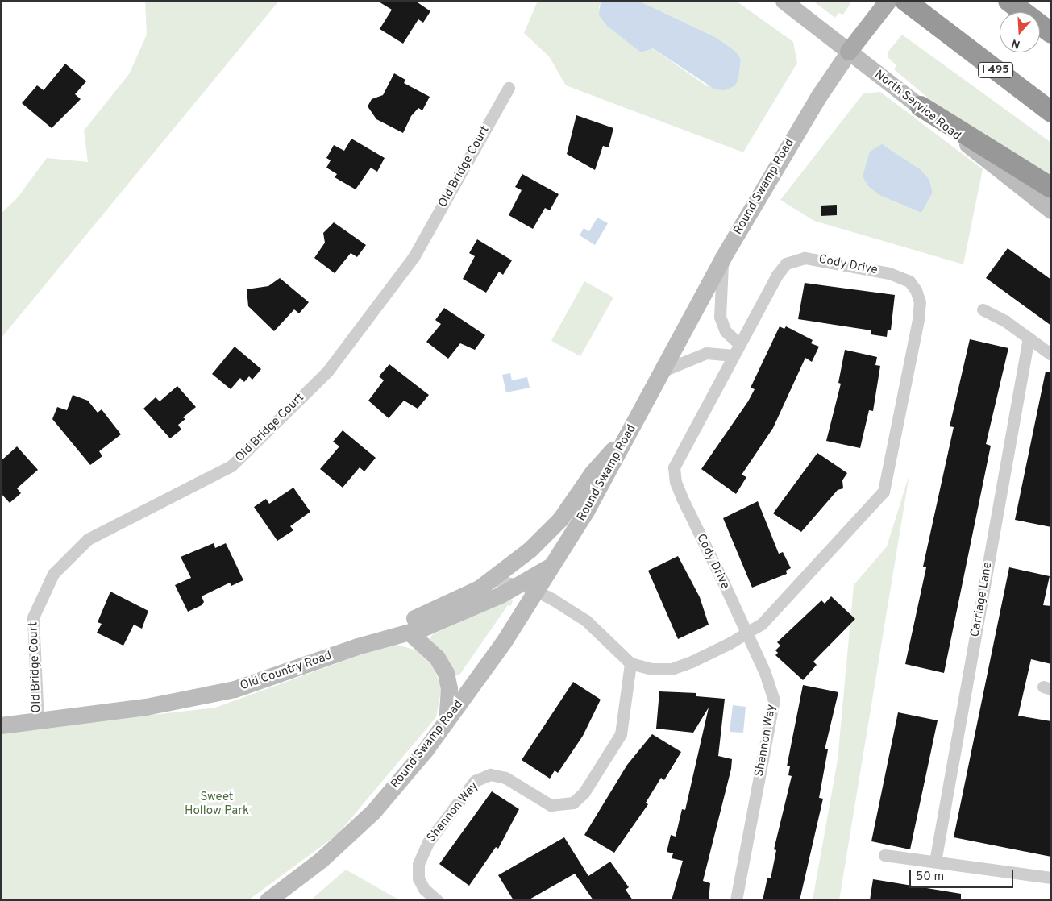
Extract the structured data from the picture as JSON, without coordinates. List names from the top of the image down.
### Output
{
  "streets": {
    "highway": ["I 495"],
    "main road": ["North Service Road", "Round Swamp Road", "Old Country Road"],
    "street": [
      "Old Bridge Court",
      "Cody Drive",
      "Carriage Lane",
      "Shannon Way"
    ]
  },
  "crossings": [
    ["North Service Road", "Round Swamp Road"],
    ["Old Bridge Court", "Old Country Road"],
    ["Round Swamp Road", "Cody Drive"],
    ["Round Swamp Road", "Old Country Road"],
    ["Cody Drive", "Old Country Road"],
    ["Cody Drive", "Shannon Way"]
  ],
  "parks": ["Sweet Hollow Park"],
  "scale_bar": "50 m",
  "north": "bottom"
}
